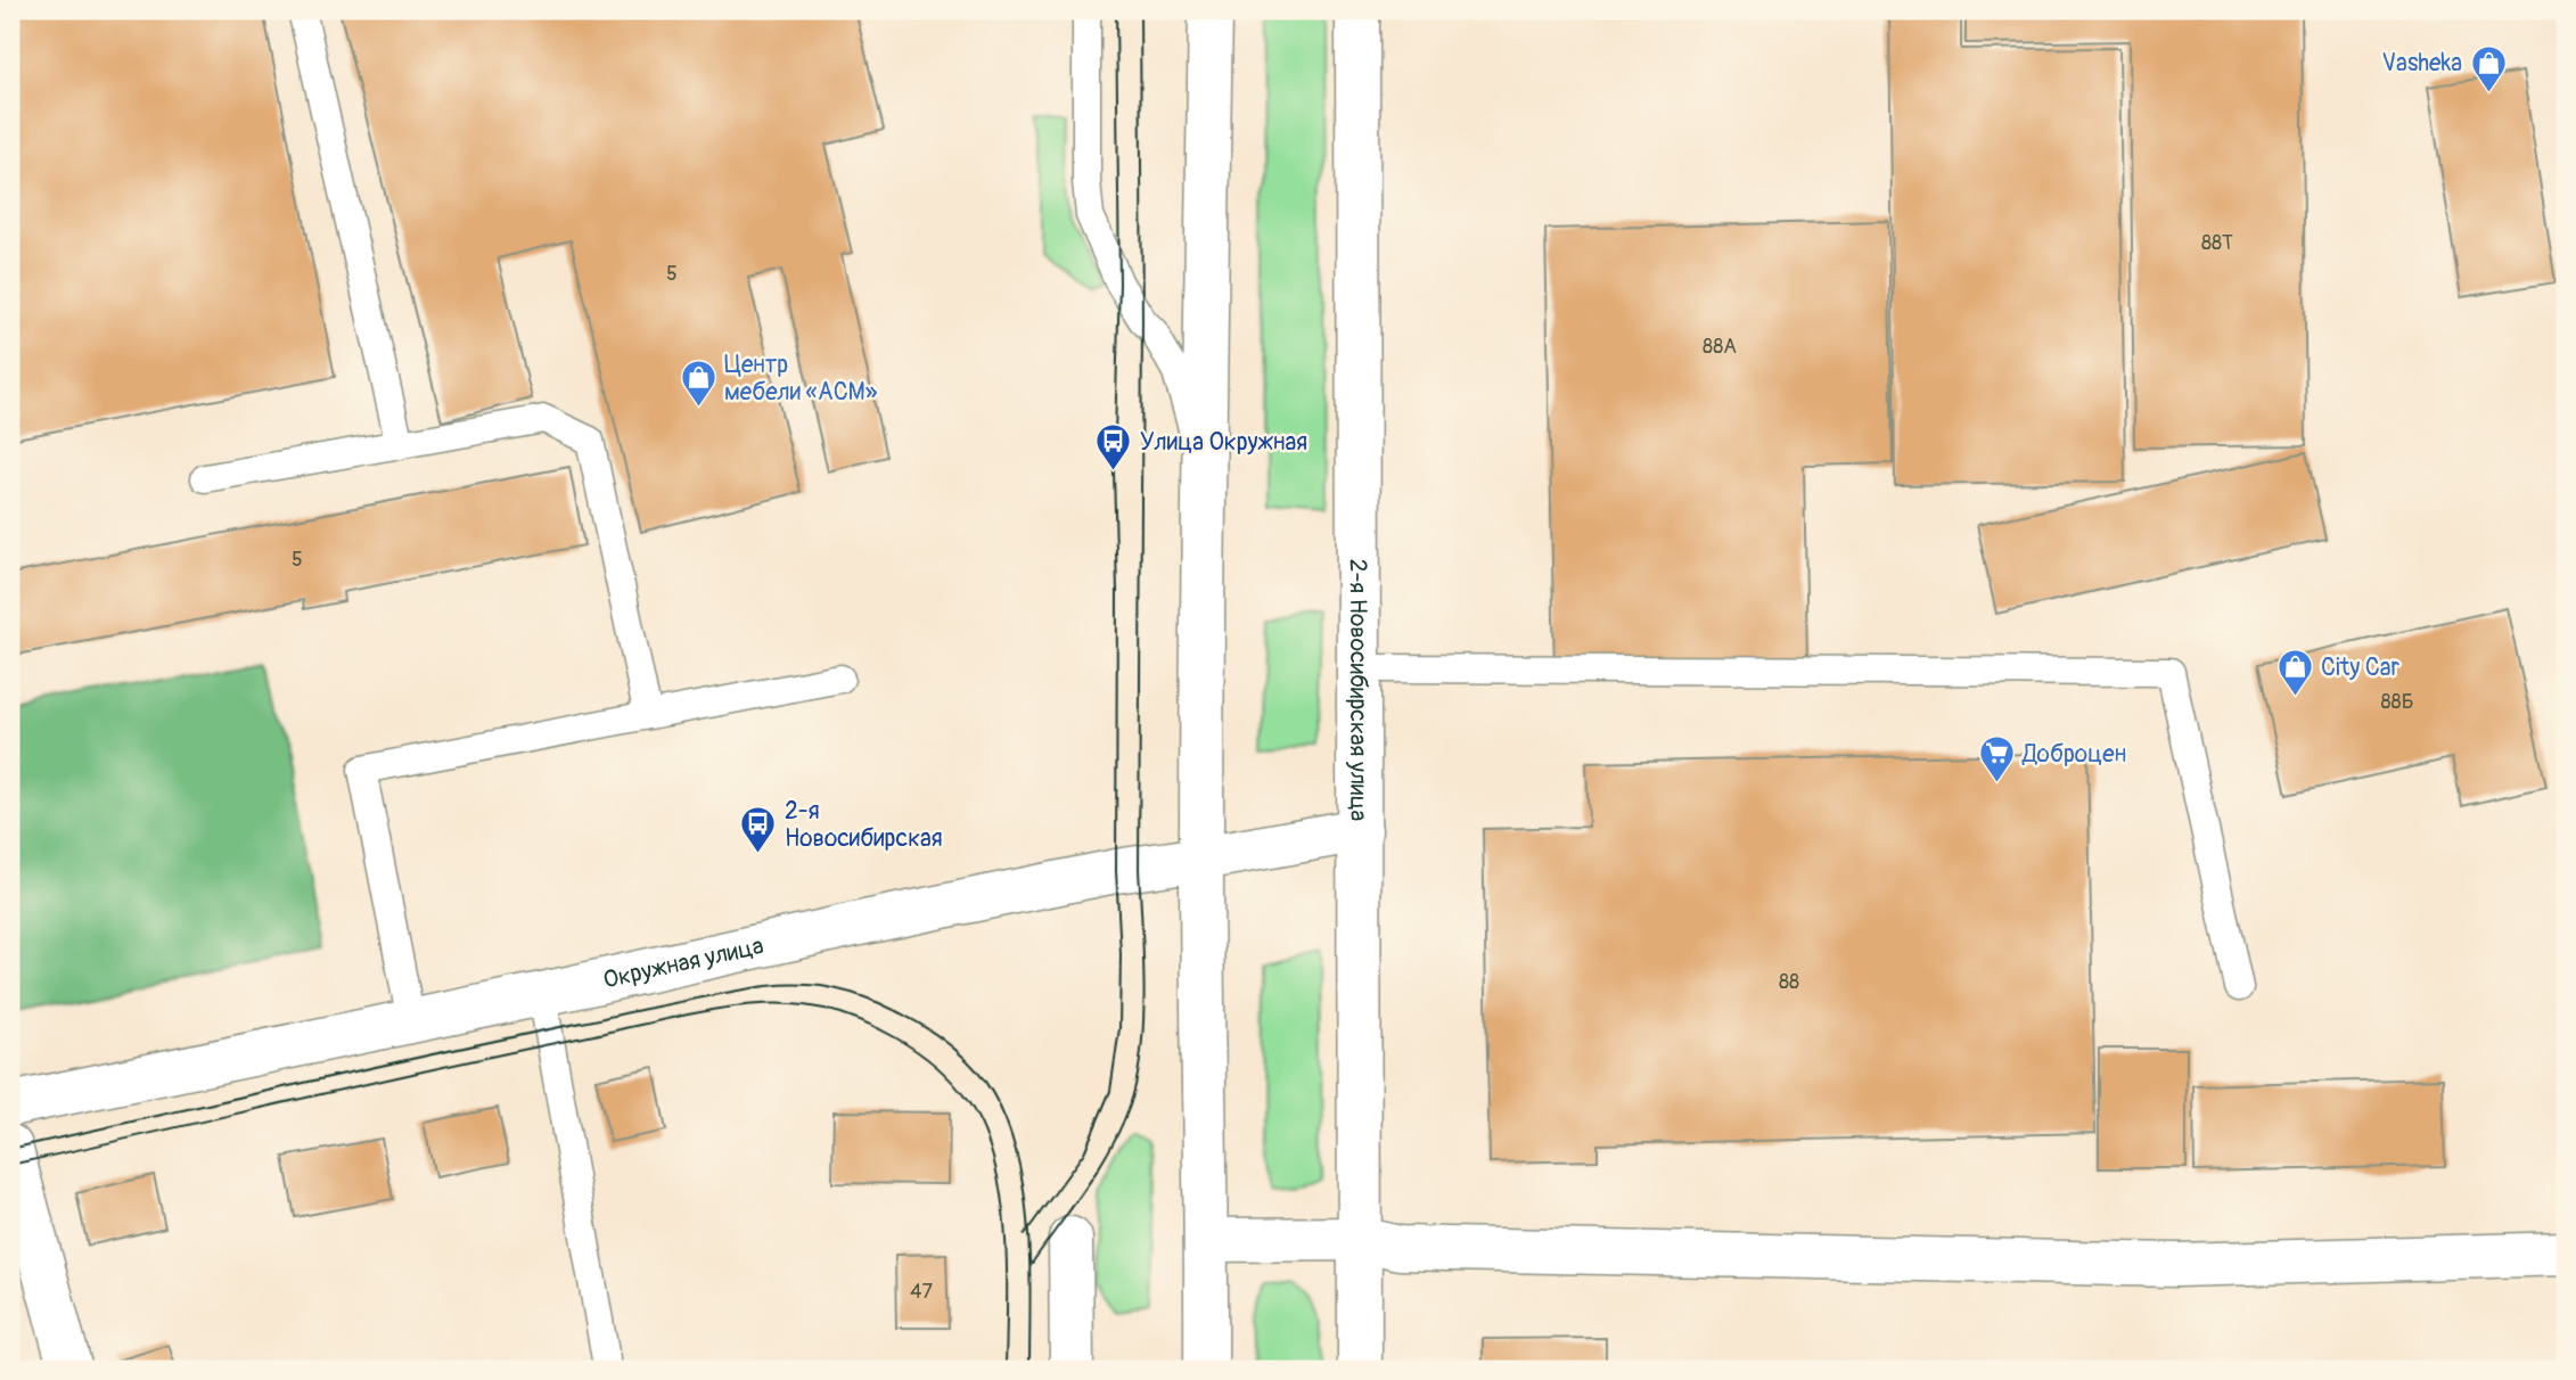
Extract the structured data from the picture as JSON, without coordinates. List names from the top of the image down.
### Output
{
  "streets": {
    "main road": ["2-я Новосибирская улица", "Окружная улица"]
  },
  "crossings": [
    ["2-я Новосибирская улица", "Окружная улица"]
  ],
  "places": {
    "shop": ["Vasheka", "Центр мебели «АСМ»", "City Car"],
    "bus stop": ["Улица Окружная", "2-я Новосибирская"],
    "supermarket": ["Доброцен"]
  },
  "house_numbers": [
    "88Т",
    "5",
    "88А",
    "5",
    "88Б",
    "88",
    "47"
  ]
}
